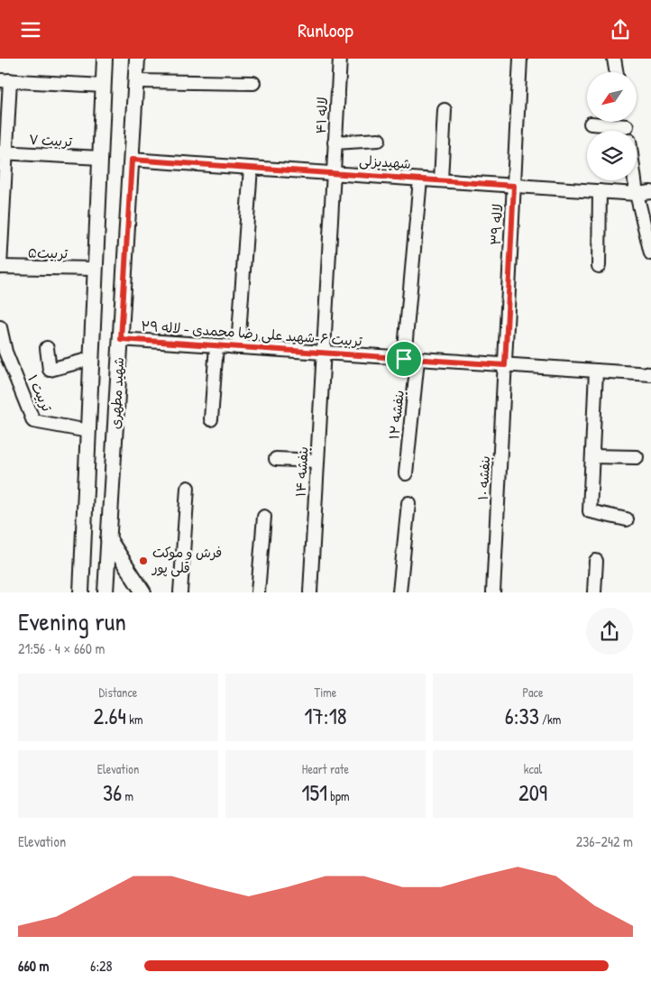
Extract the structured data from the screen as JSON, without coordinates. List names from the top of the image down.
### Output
{
  "streets": {
    "main road": ["شهید مطهری"],
    "street": [
      "لاله ۴۱",
      "تربیت ۷",
      "شهیدبزلی",
      "لاله ۳۹",
      "تربیت۵",
      "تربیت ۶-شهید علی رضا محمدی - لاله ۲۹",
      "تربیت ۱",
      "بنفشه ۱۲",
      "بنفشه ۱۴",
      "بنفشه ۱۰"
    ]
  },
  "crossings": [
    ["لاله ۴۱", "شهیدبزلی"],
    ["لاله ۴۱", "تربیت ۶-شهید علی رضا محمدی - لاله ۲۹"],
    ["لاله ۴۱", "بنفشه ۱۴"],
    ["تربیت ۷", "شهید مطهری"],
    ["شهیدبزلی", "لاله ۳۹"],
    ["شهیدبزلی", "شهید مطهری"],
    ["لاله ۳۹", "تربیت ۶-شهید علی رضا محمدی - لاله ۲۹"],
    ["لاله ۳۹", "بنفشه ۱۰"],
    ["تربیت۵", "شهید مطهری"],
    ["تربیت ۶-شهید علی رضا محمدی - لاله ۲۹", "شهید مطهری"],
    ["تربیت ۶-شهید علی رضا محمدی - لاله ۲۹", "بنفشه ۱۲"],
    ["تربیت ۶-شهید علی رضا محمدی - لاله ۲۹", "بنفشه ۱۴"],
    ["تربیت ۶-شهید علی رضا محمدی - لاله ۲۹", "بنفشه ۱۰"],
    ["تربیت ۱", "شهید مطهری"]
  ],
  "places": ["فرش و موکت قلی پور"],
  "north": "bottom left",
  "page": {
    "header": "Runloop",
    "heading": ["Evening run", "21:56 · 4 × 660 m"],
    "stats": [
      ["Distance", "2.64 km"],
      ["Time", "17:18"],
      ["Pace", "6:33 /km"],
      ["Elevation", "36 m"],
      ["Heart rate", "151 bpm"],
      ["kcal", "209"]
    ],
    "chart": ["Elevation", "236–242 m"],
    "list": [
      {
        "name": "660 m",
        "note": "6:28"
      }
    ]
  }
}
